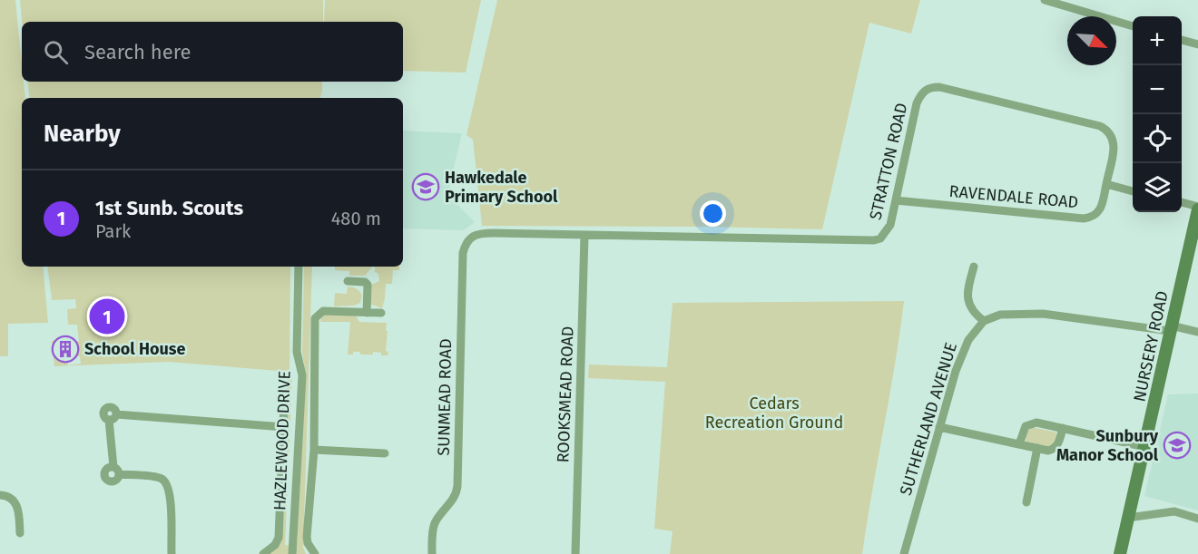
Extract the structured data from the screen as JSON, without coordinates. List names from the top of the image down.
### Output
{
  "streets": {
    "street": [
      "STRATTON ROAD",
      "RAVENDALE ROAD",
      "NURSERY ROAD",
      "ROOKSMEAD ROAD",
      "SUNMEAD ROAD",
      "SUTHERLAND AVENUE",
      "HAZLEWOOD DRIVE"
    ]
  },
  "crossings": [
    ["STRATTON ROAD", "RAVENDALE ROAD"],
    ["STRATTON ROAD", "ROOKSMEAD ROAD"],
    ["STRATTON ROAD", "SUNMEAD ROAD"]
  ],
  "parks": ["Cedars Recreation Ground"],
  "places": {
    "school or university": ["Hawkedale Primary School", "Sunbury Manor School"],
    "building": ["School House"]
  },
  "north": "bottom right",
  "page": {
    "map_buttons": ["+", "−"],
    "search": "Search here",
    "heading": "Nearby",
    "list": [
      {
        "mark": "1",
        "name": "1st Sunb. Scouts",
        "note": "Park",
        "value": "480 m"
      }
    ],
    "pins": "1"
  }
}
